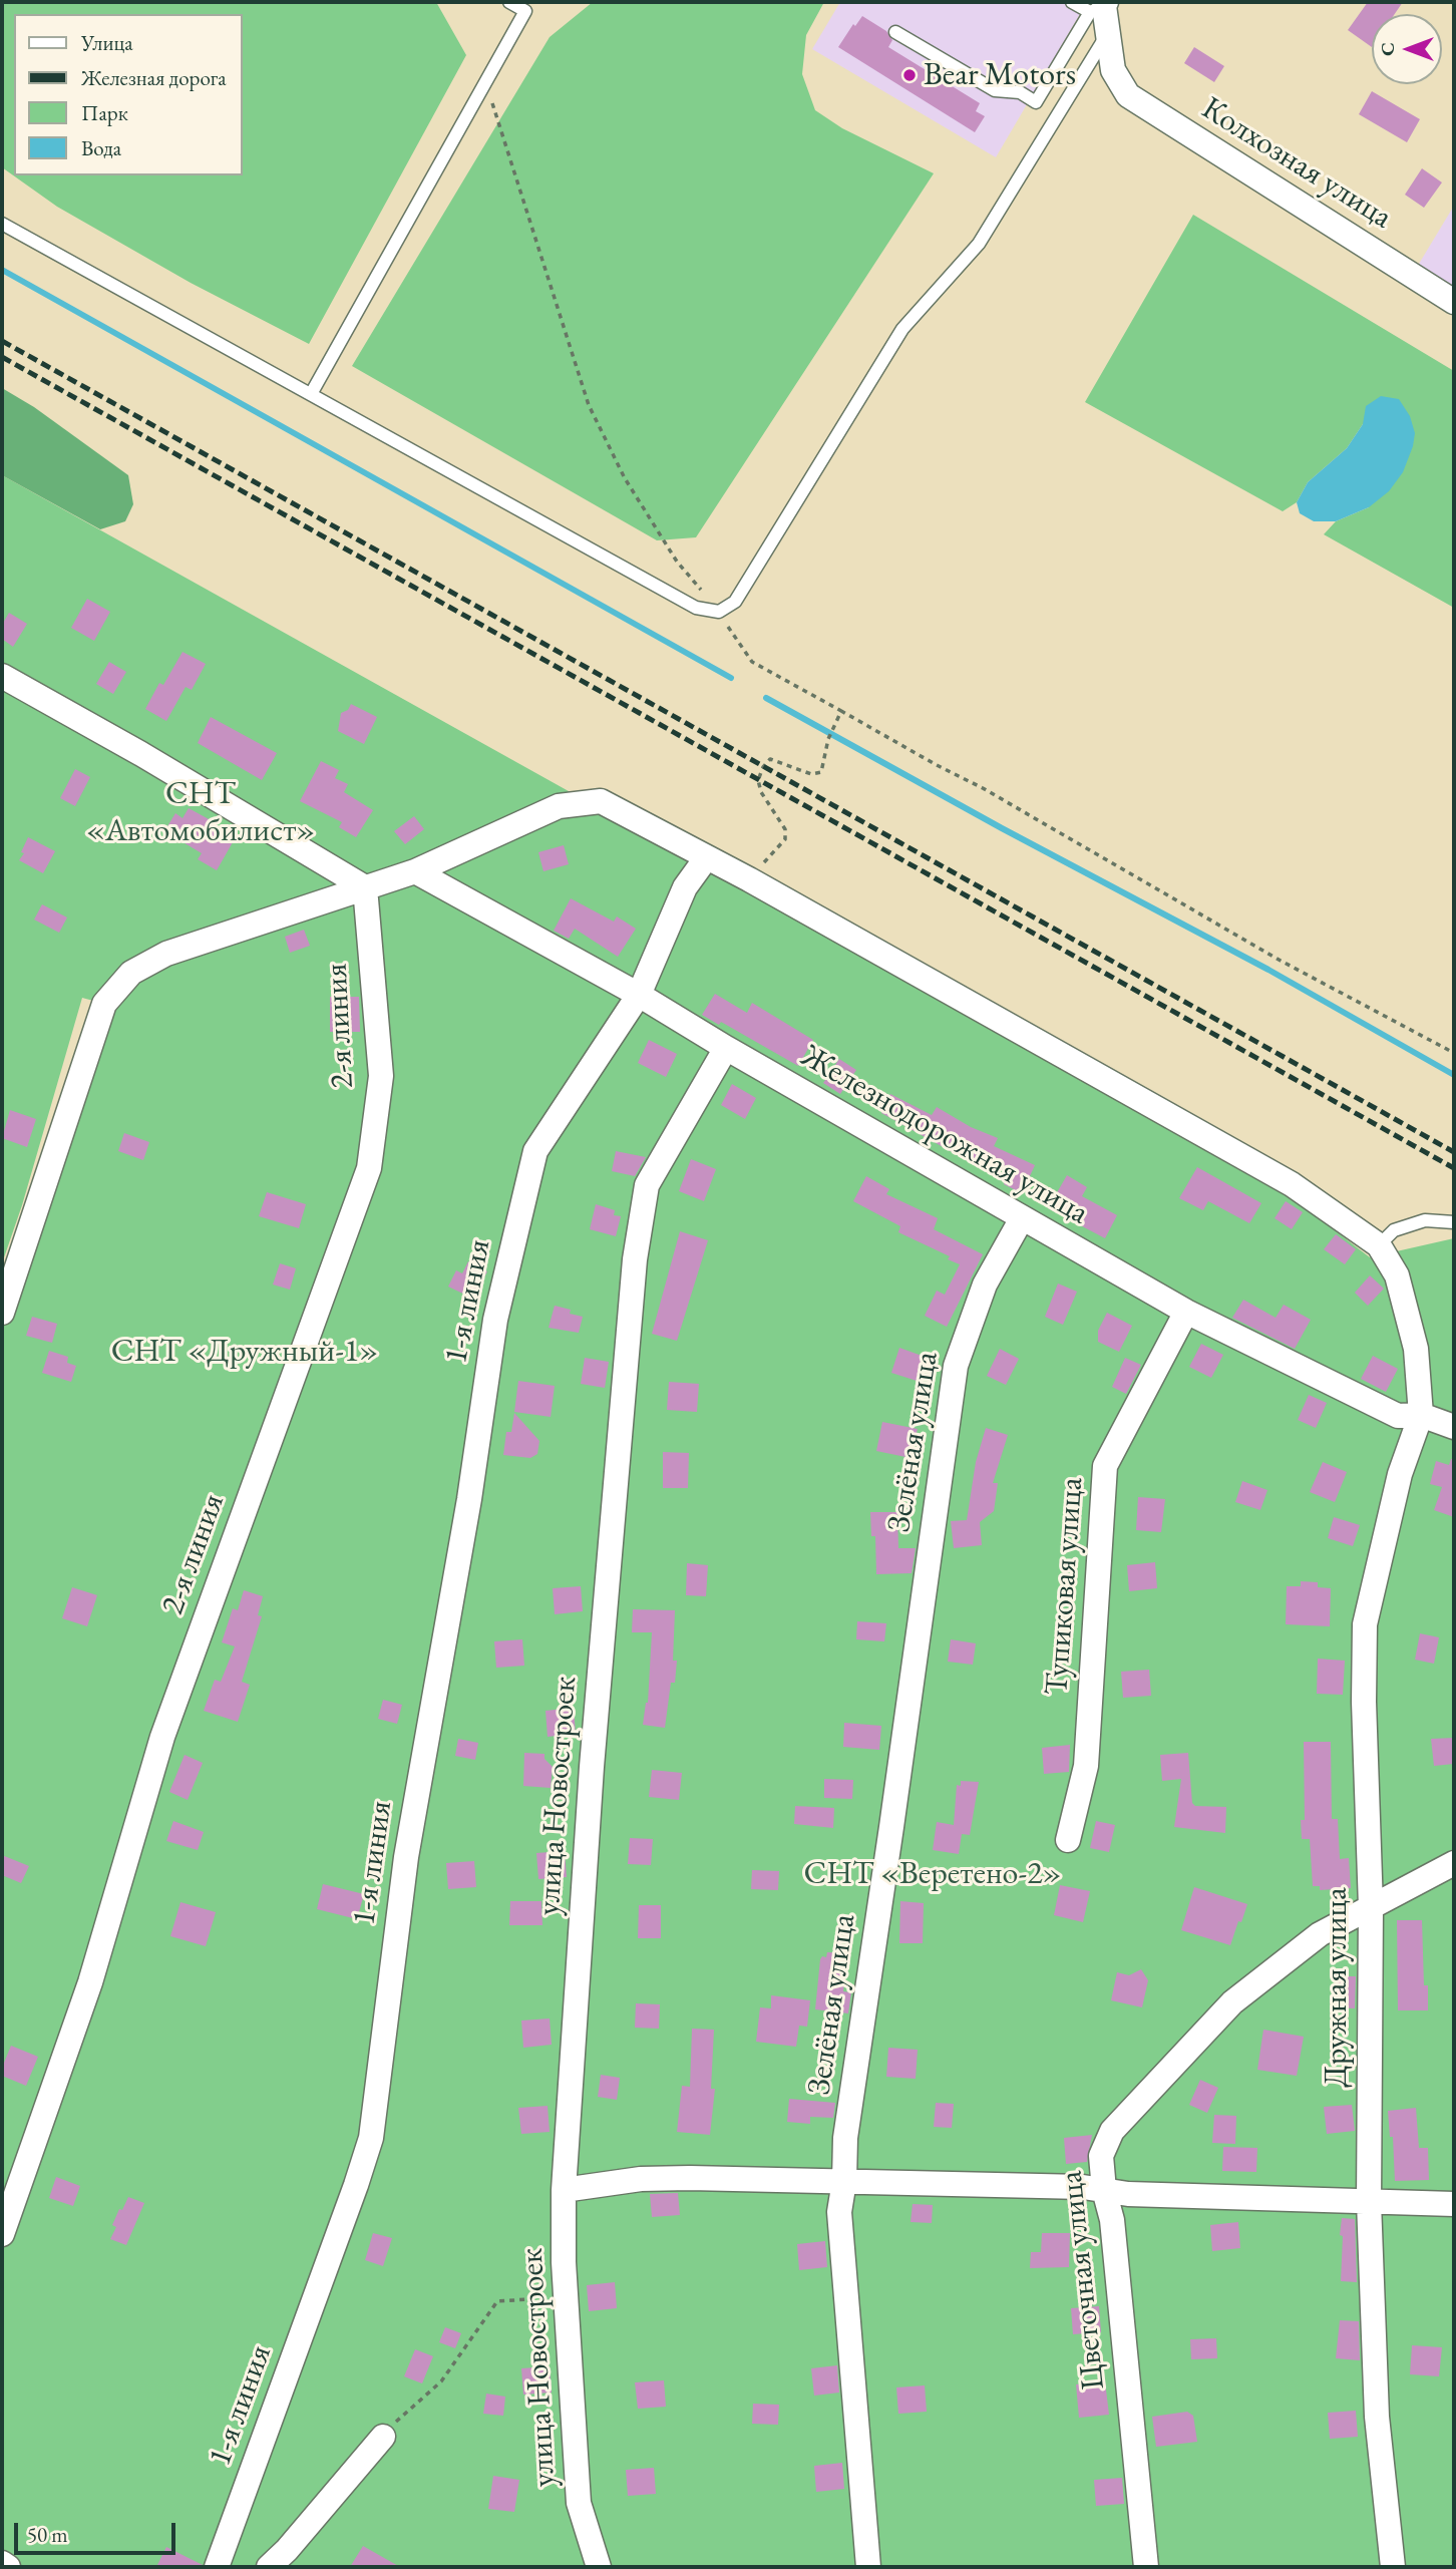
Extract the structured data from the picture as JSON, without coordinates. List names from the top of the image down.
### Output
{
  "streets": {
    "street": [
      "Колхозная улица",
      "2-я линия",
      "Железнодорожная улица",
      "1-я линия",
      "Зелёная улица",
      "Тупиковая улица",
      "улица Новостроек",
      "Дружная улица",
      "Цветочная улица"
    ]
  },
  "crossings": [
    ["Железнодорожная улица", "1-я линия"],
    ["Железнодорожная улица", "Зелёная улица"],
    ["Железнодорожная улица", "Тупиковая улица"],
    ["Железнодорожная улица", "улица Новостроек"],
    ["Железнодорожная улица", "Дружная улица"],
    ["Дружная улица", "Цветочная улица"]
  ],
  "parks": ["СНТ «Автомобилист»", "СНТ «Дружный-1»", "СНТ «Веретено-2»"],
  "places": ["Bear Motors"],
  "legend": [
    "Улица",
    "Железная дорога",
    "Парк",
    "Вода"
  ],
  "scale_bar": "50 m",
  "north": "left"
}
